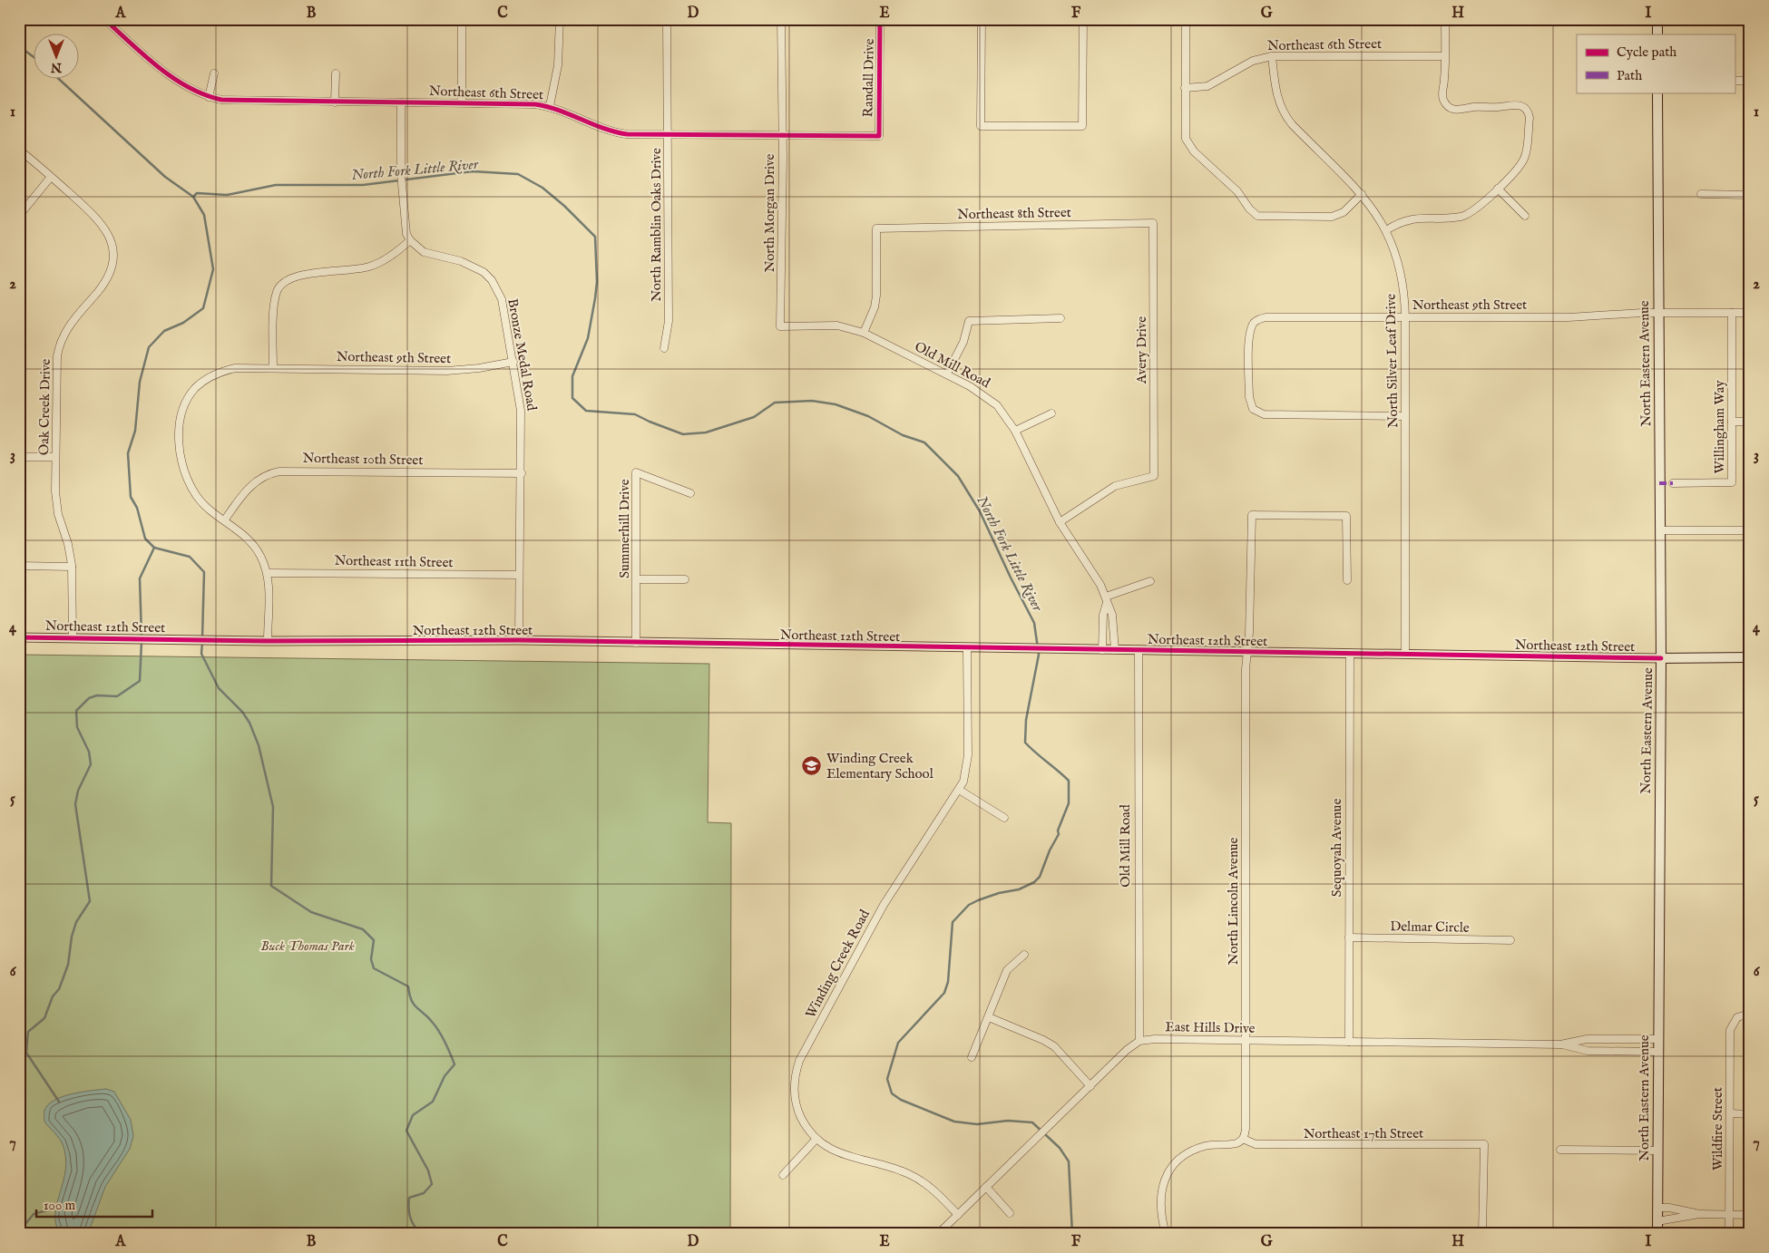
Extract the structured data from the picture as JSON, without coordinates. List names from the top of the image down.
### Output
{
  "streets": {
    "main road": ["North Eastern Avenue", "Northeast 12th Street"],
    "street": [
      "Northeast 6th Street",
      "Randall Drive",
      "North Morgan Drive",
      "Northeast 8th Street",
      "North Ramblin Oaks Drive",
      "Northeast 9th Street",
      "Avery Drive",
      "Bronze Medal Road",
      "North Silver Leaf Drive",
      "Old Mill Road",
      "Oak Creek Drive",
      "Willingham Way",
      "Northeast 10th Street",
      "Summerhill Drive",
      "Northeast 11th Street",
      "Sequoyah Avenue",
      "North Lincoln Avenue",
      "Delmar Circle",
      "Winding Creek Road",
      "East Hills Drive",
      "Wildfire Street",
      "Northeast 17th Street"
    ]
  },
  "crossings": [
    ["Northeast 6th Street", "Randall Drive"],
    ["Northeast 6th Street", "North Morgan Drive"],
    ["Northeast 6th Street", "North Ramblin Oaks Drive"],
    ["Northeast 6th Street", "North Silver Leaf Drive"],
    ["North Morgan Drive", "Old Mill Road"],
    ["Northeast 8th Street", "Avery Drive"],
    ["Northeast 8th Street", "Old Mill Road"],
    ["Northeast 9th Street", "Bronze Medal Road"],
    ["Northeast 9th Street", "North Silver Leaf Drive"],
    ["Northeast 9th Street", "North Eastern Avenue"],
    ["Northeast 9th Street", "Willingham Way"],
    ["Northeast 9th Street", "Northeast 10th Street"],
    ["Northeast 9th Street", "Northeast 11th Street"],
    ["Avery Drive", "Old Mill Road"],
    ["Bronze Medal Road", "Northeast 10th Street"],
    ["Bronze Medal Road", "Northeast 11th Street"],
    ["Bronze Medal Road", "Northeast 12th Street"],
    ["North Silver Leaf Drive", "Northeast 12th Street"],
    ["North Eastern Avenue", "Northeast 12th Street"],
    ["North Eastern Avenue", "East Hills Drive"],
    ["Old Mill Road", "Northeast 12th Street"],
    ["Old Mill Road", "East Hills Drive"],
    ["Oak Creek Drive", "Northeast 12th Street"],
    ["Summerhill Drive", "Northeast 12th Street"],
    ["Northeast 12th Street", "Sequoyah Avenue"],
    ["Northeast 12th Street", "North Lincoln Avenue"],
    ["Northeast 12th Street", "Winding Creek Road"],
    ["Sequoyah Avenue", "Delmar Circle"],
    ["Sequoyah Avenue", "East Hills Drive"],
    ["North Lincoln Avenue", "East Hills Drive"],
    ["North Lincoln Avenue", "Northeast 17th Street"]
  ],
  "water": ["North Fork Little River"],
  "parks": ["Buck Thomas Park"],
  "places": {
    "school or university": ["Winding Creek Elementary School"]
  },
  "legend": ["Cycle path", "Path"],
  "scale_bar": "100 m",
  "north": "bottom",
  "grid": {
    "columns": [
      "A",
      "B",
      "C",
      "D",
      "E",
      "F",
      "G",
      "H",
      "I"
    ],
    "rows": [
      "1",
      "2",
      "3",
      "4",
      "5",
      "6",
      "7"
    ]
  }
}
